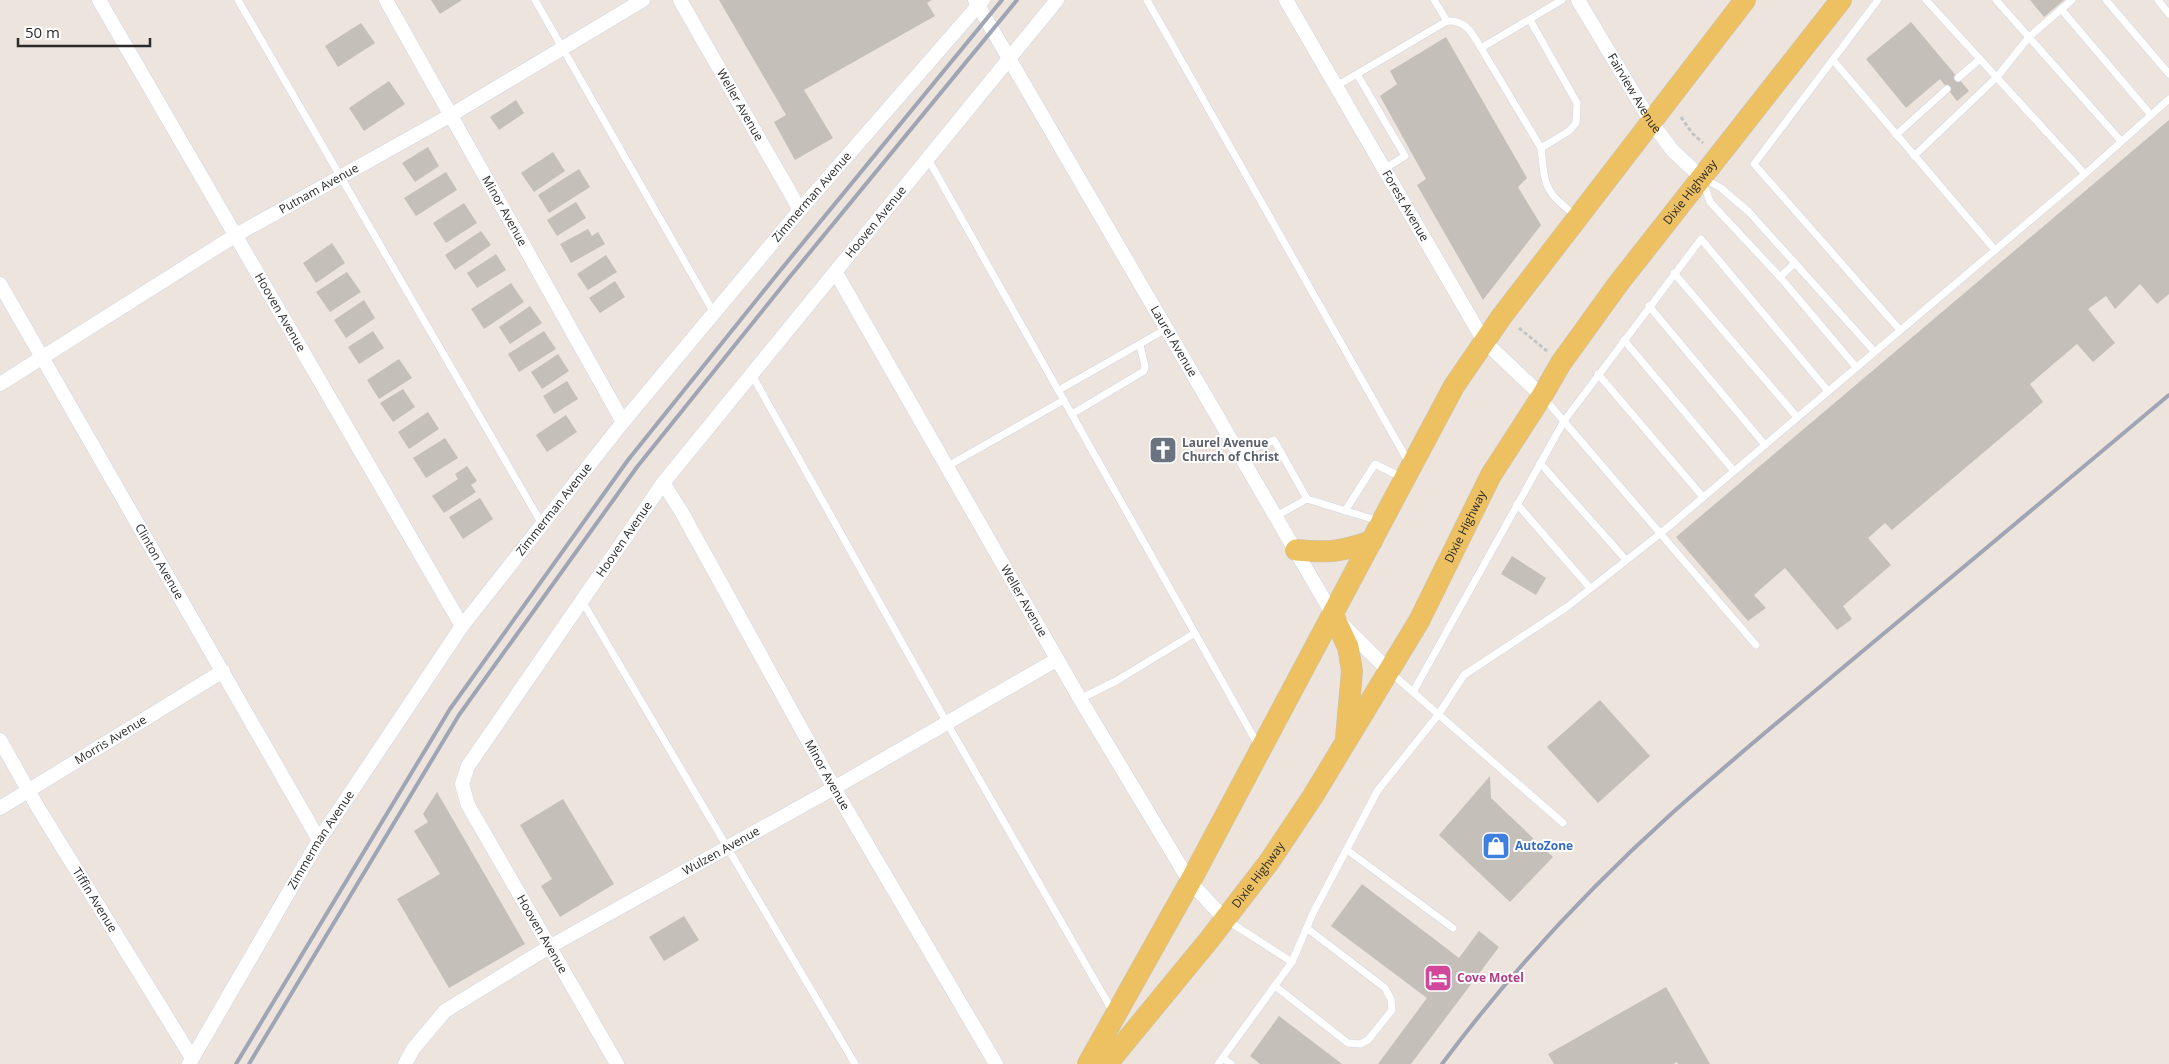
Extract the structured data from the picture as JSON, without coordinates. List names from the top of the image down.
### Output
{
  "streets": {
    "main road": ["Dixie Highway"],
    "street": [
      "Fairview Avenue",
      "Weller Avenue",
      "Putnam Avenue",
      "Zimmerman Avenue",
      "Forest Avenue",
      "Minor Avenue",
      "Hooven Avenue",
      "Laurel Avenue",
      "Clinton Avenue",
      "Morris Avenue",
      "Wulzen Avenue",
      "Tiffin Avenue"
    ]
  },
  "crossings": [
    ["Fairview Avenue", "Dixie Highway"],
    ["Weller Avenue", "Dixie Highway"],
    ["Weller Avenue", "Zimmerman Avenue"],
    ["Weller Avenue", "Hooven Avenue"],
    ["Weller Avenue", "Wulzen Avenue"],
    ["Putnam Avenue", "Minor Avenue"],
    ["Putnam Avenue", "Hooven Avenue"],
    ["Putnam Avenue", "Clinton Avenue"],
    ["Dixie Highway", "Forest Avenue"],
    ["Dixie Highway", "Laurel Avenue"],
    ["Zimmerman Avenue", "Minor Avenue"],
    ["Zimmerman Avenue", "Hooven Avenue"],
    ["Zimmerman Avenue", "Laurel Avenue"],
    ["Zimmerman Avenue", "Clinton Avenue"],
    ["Zimmerman Avenue", "Tiffin Avenue"],
    ["Minor Avenue", "Hooven Avenue"],
    ["Minor Avenue", "Wulzen Avenue"],
    ["Hooven Avenue", "Laurel Avenue"],
    ["Hooven Avenue", "Wulzen Avenue"],
    ["Clinton Avenue", "Morris Avenue"],
    ["Morris Avenue", "Tiffin Avenue"]
  ],
  "places": {
    "church": ["Laurel Avenue Church of Christ"],
    "shop": ["AutoZone"],
    "hotel": ["Cove Motel"]
  },
  "scale_bar": "50 m"
}
